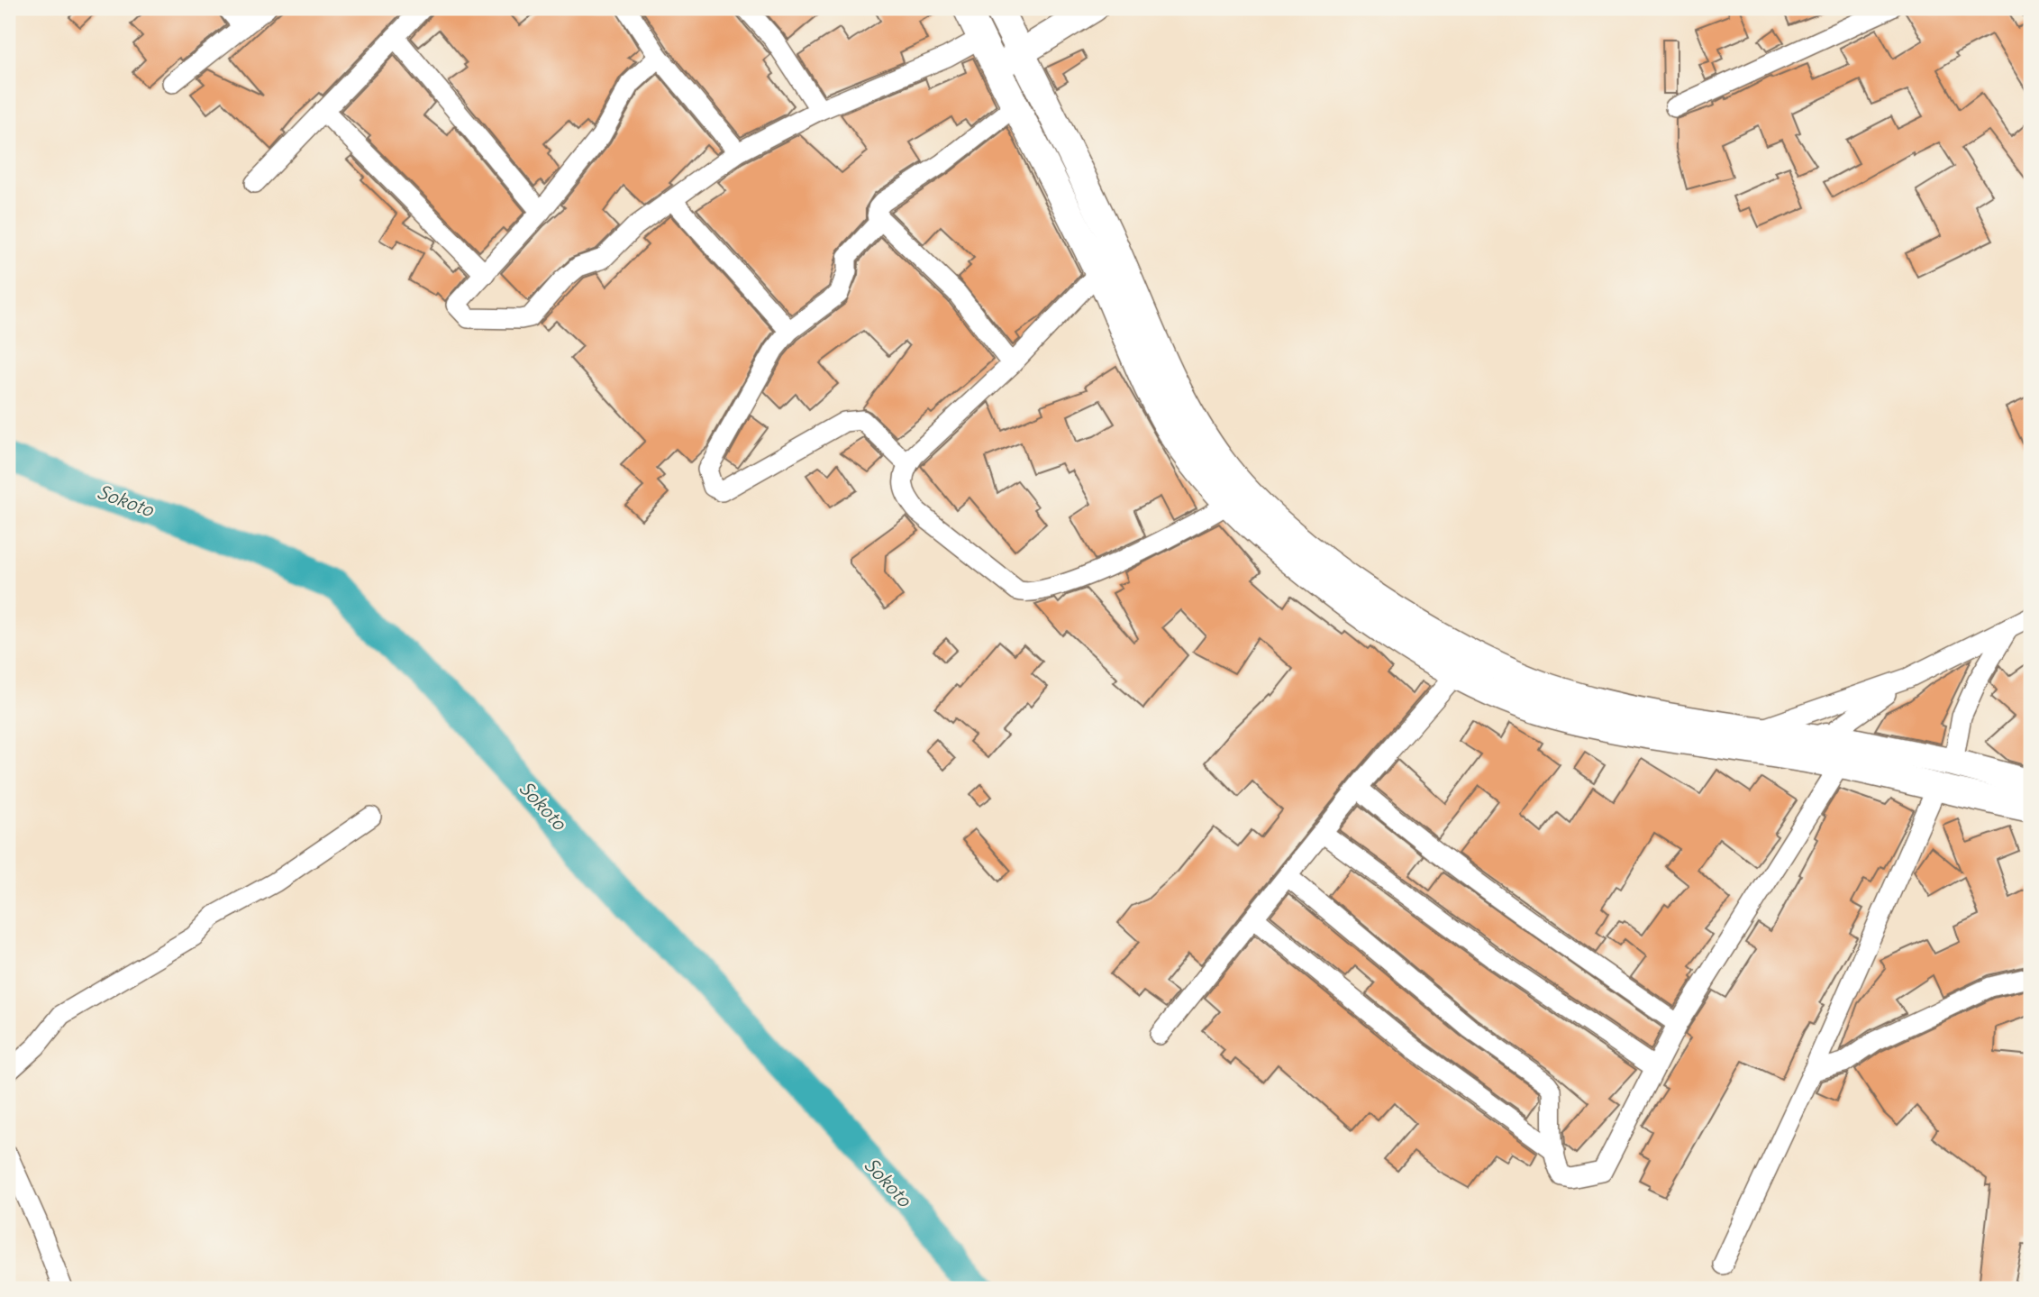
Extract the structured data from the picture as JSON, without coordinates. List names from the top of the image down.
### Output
{
  "water": ["Sokoto"]
}
